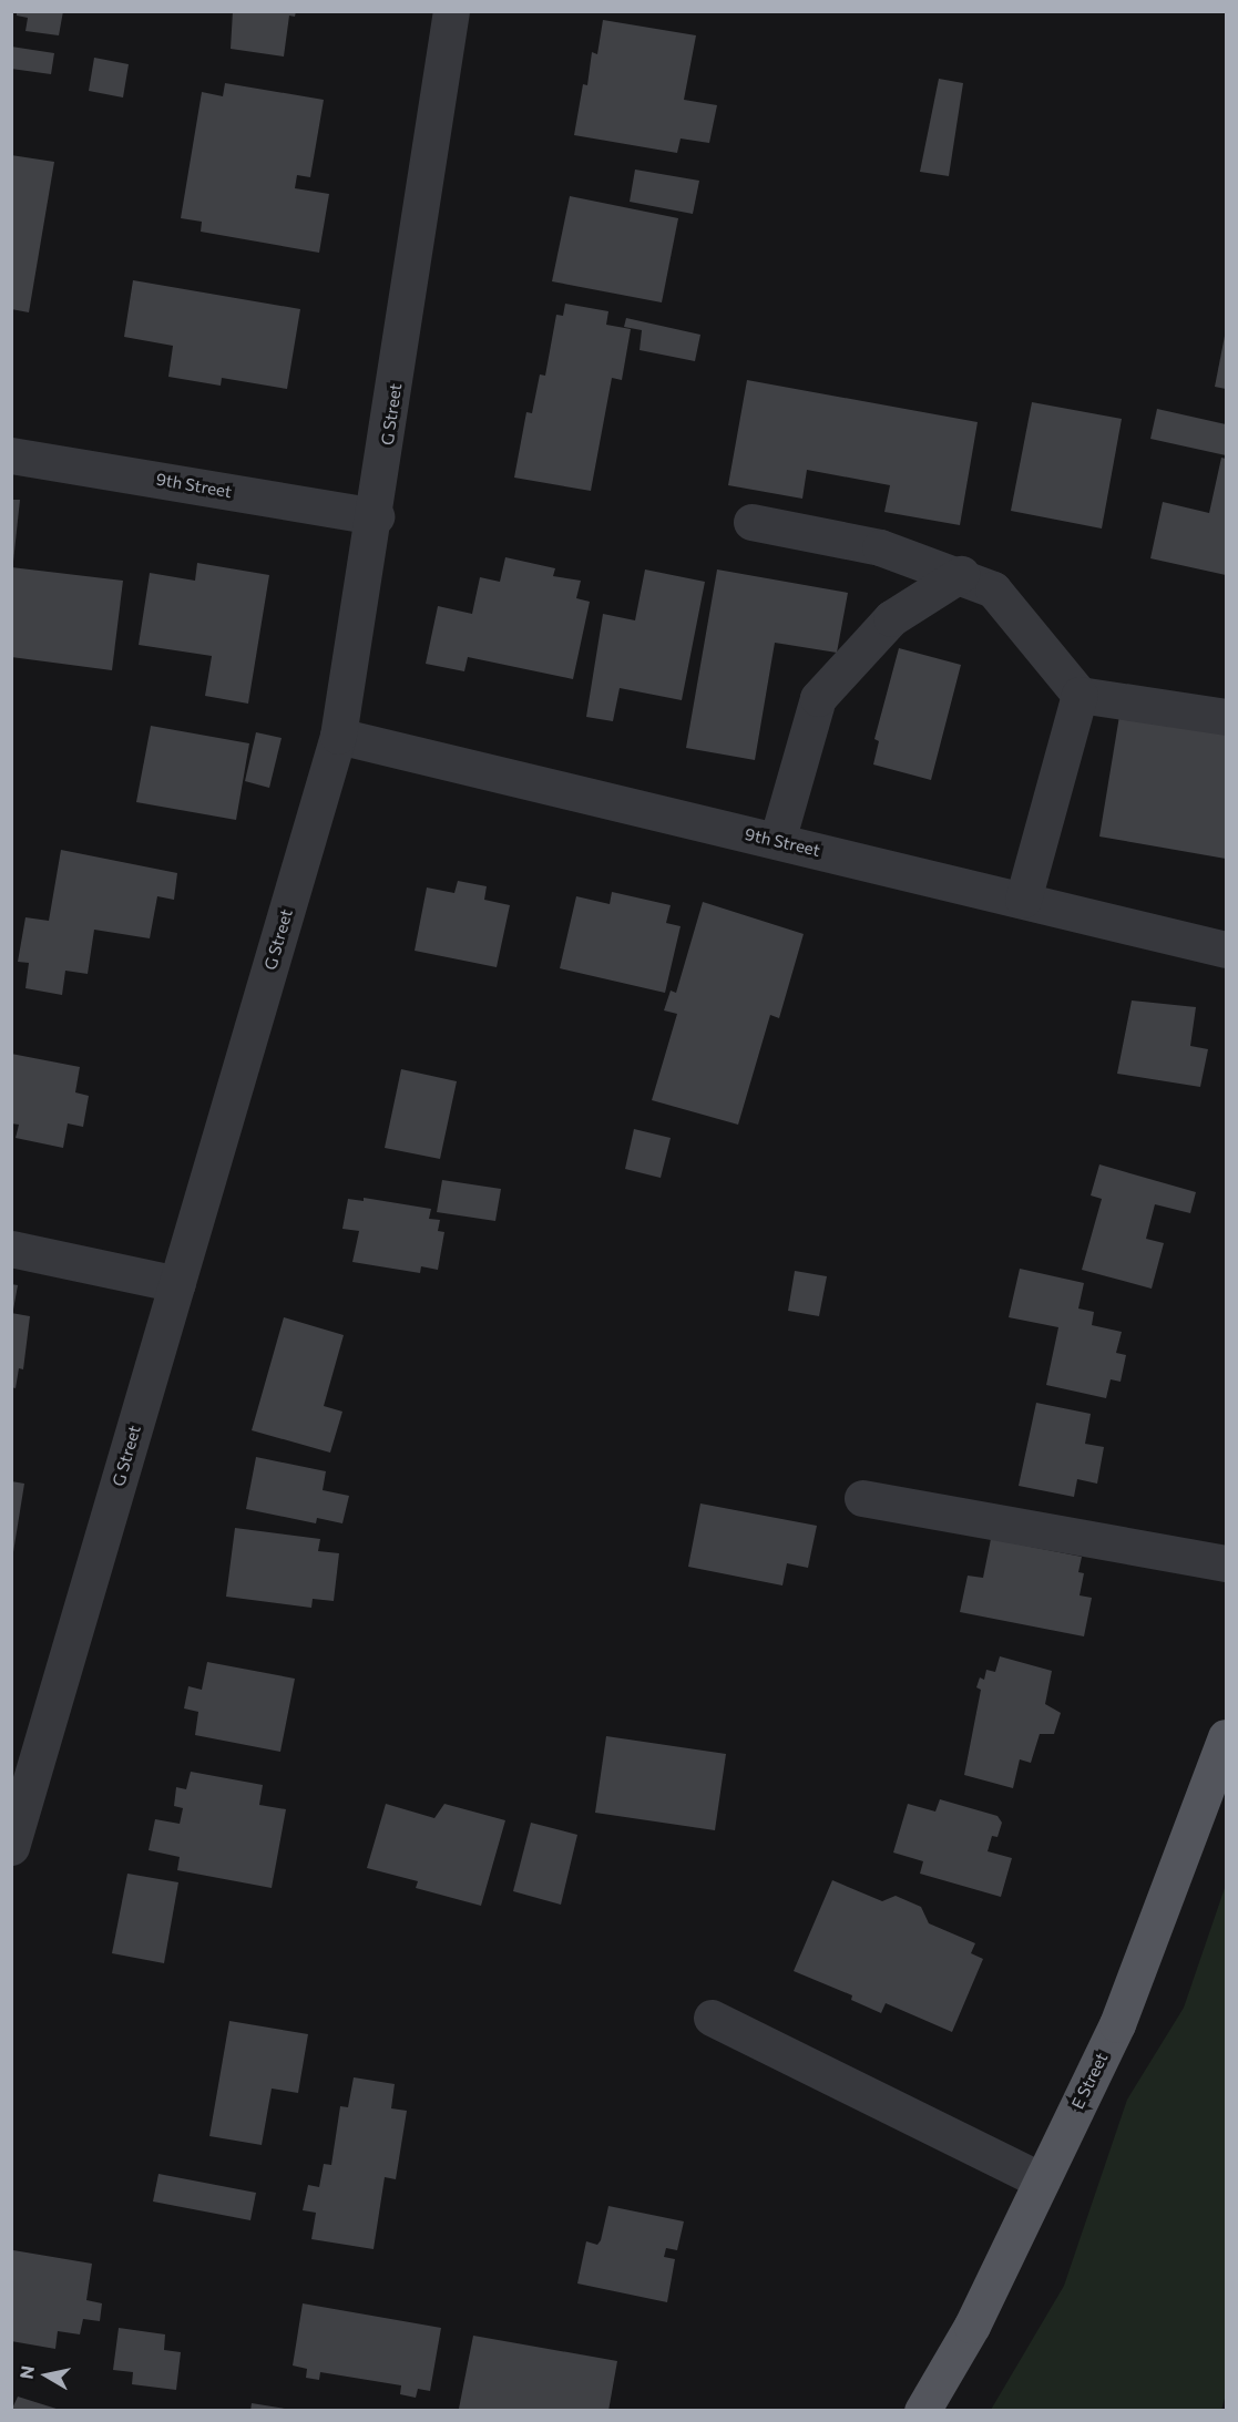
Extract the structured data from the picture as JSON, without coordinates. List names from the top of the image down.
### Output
{
  "streets": {
    "main road": ["E Street"],
    "street": ["G Street", "9th Street"]
  },
  "crossings": [
    ["G Street", "9th Street"]
  ],
  "north": "left"
}
